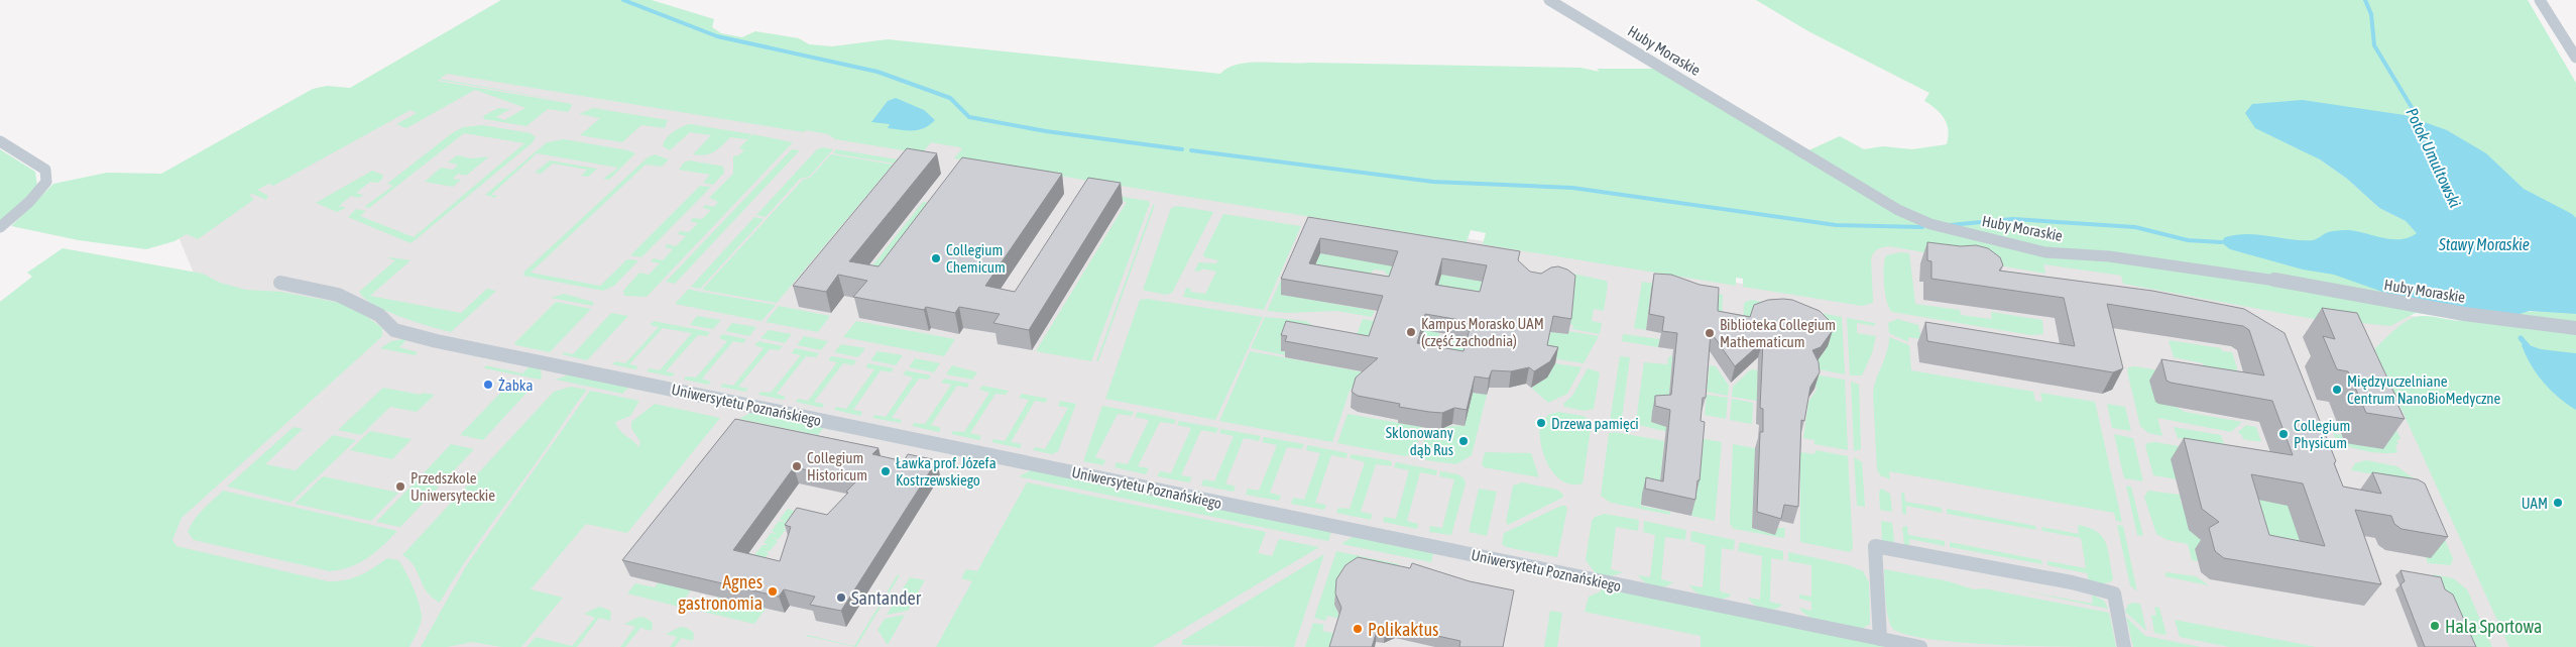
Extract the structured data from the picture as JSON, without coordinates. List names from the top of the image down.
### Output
{
  "streets": {
    "street": ["Huby Moraskie", "Uniwersytetu Poznańskiego"]
  },
  "water": ["Potok Umultowski", "Stawy Moraskie"],
  "places": [
    "Collegium Chemicum",
    "Kampus Morasko UAM (część zachodnia)",
    "Biblioteka Collegium Mathematicum",
    "Żabka",
    "Międzyuczelniane Centrum NanoBioMedyczne",
    "Drzewa pamięci",
    "Collegium Physicum",
    "Sklonowany dąb Rus",
    "Collegium Historicum",
    "Ławka prof. Józefa Kostrzewskiego",
    "Przedszkole Uniwersyteckie",
    "UAM",
    "Agnes gastronomia",
    "Santander",
    "Hala Sportowa",
    "Polikaktus"
  ]
}
